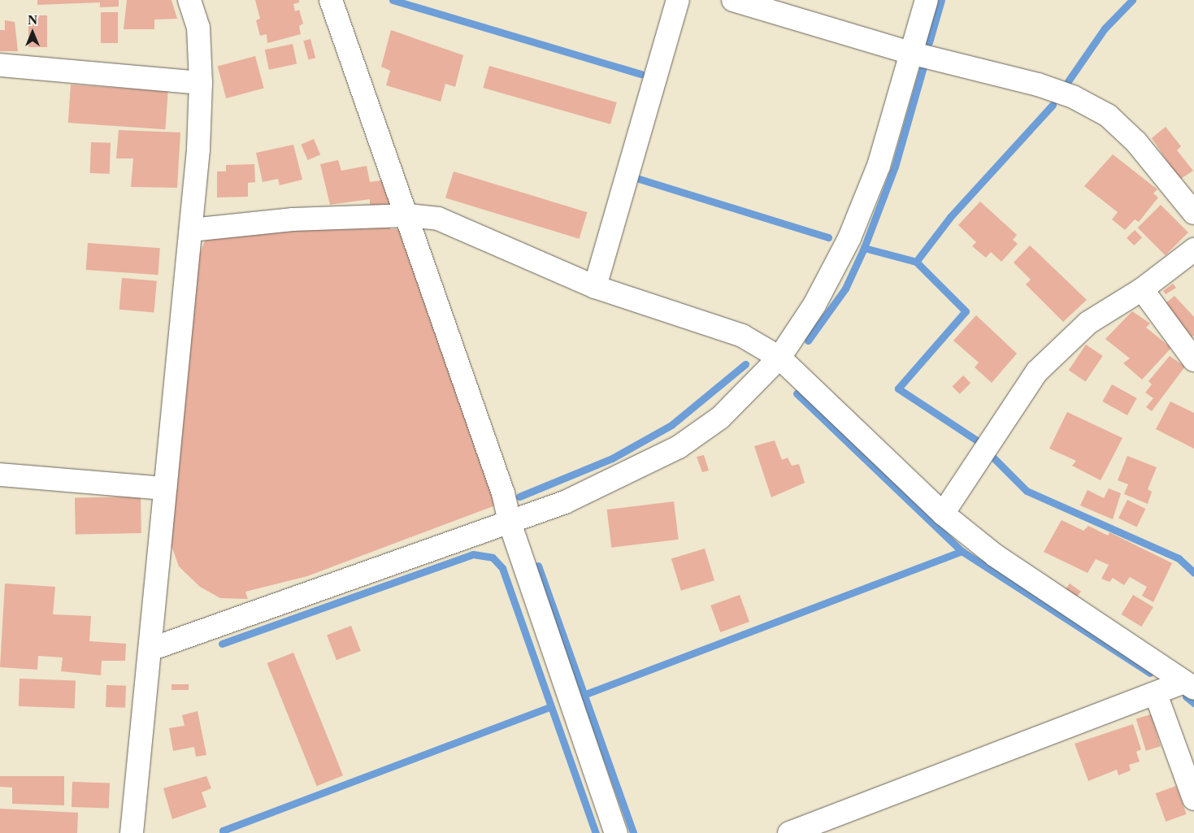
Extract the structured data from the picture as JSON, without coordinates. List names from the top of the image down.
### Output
{
  "north": "top"
}
